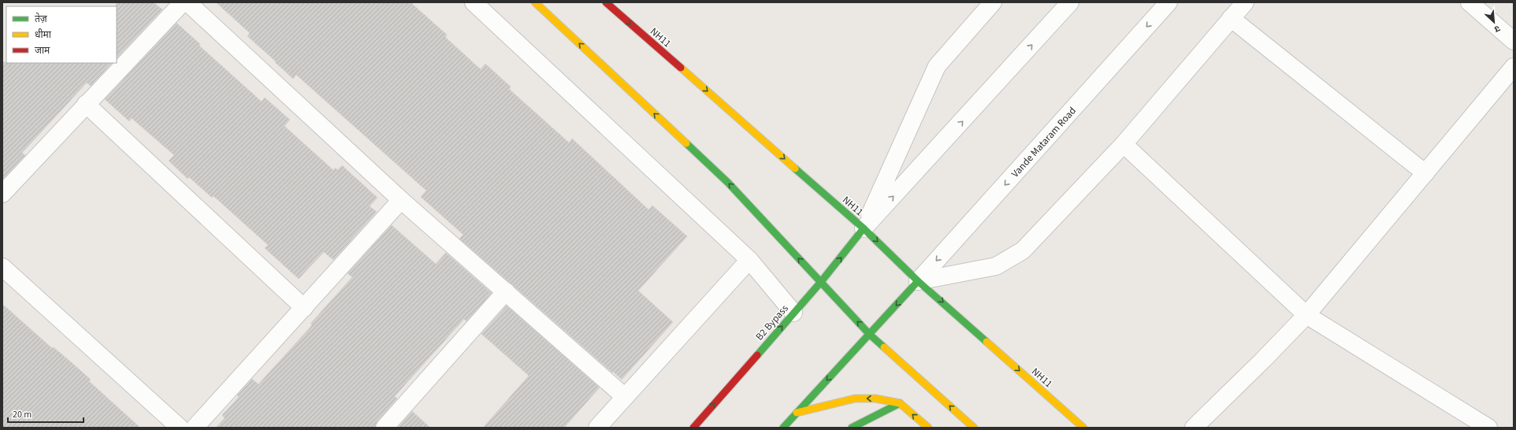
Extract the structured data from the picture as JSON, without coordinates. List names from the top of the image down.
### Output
{
  "streets": {
    "main road": ["NH11", "B2 Bypass"],
    "street": ["Vande Mataram Road"]
  },
  "crossings": [
    ["NH11", "Vande Mataram Road"],
    ["NH11", "B2 Bypass"]
  ],
  "one_way": ["B2 Bypass"],
  "legend": ["तेज़", "धीमा", "जाम"],
  "scale_bar": "20 m",
  "north": "bottom right"
}
